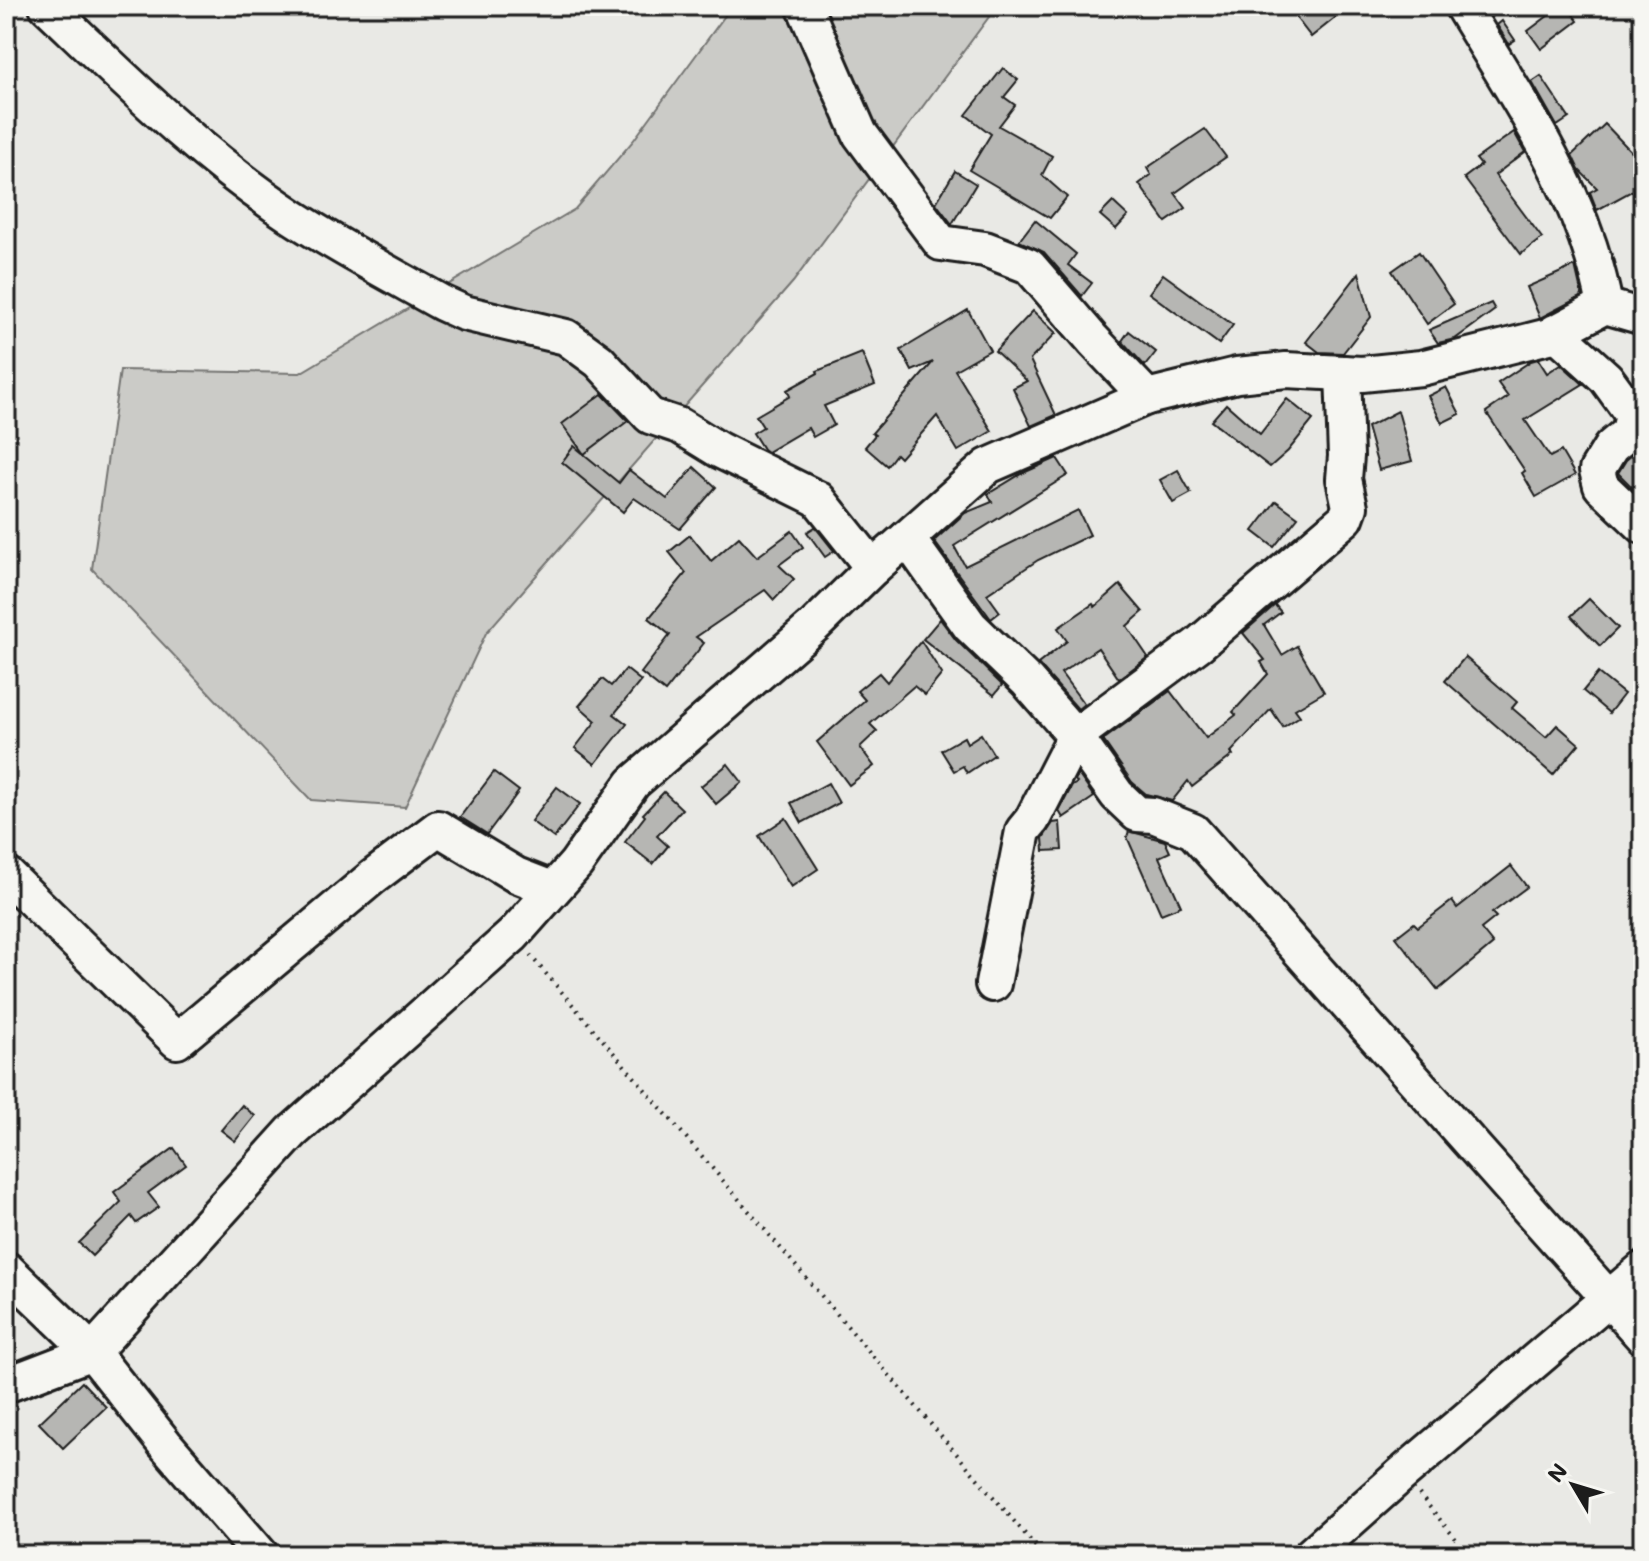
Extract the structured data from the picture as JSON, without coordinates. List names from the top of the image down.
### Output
{
  "north": "top left"
}
